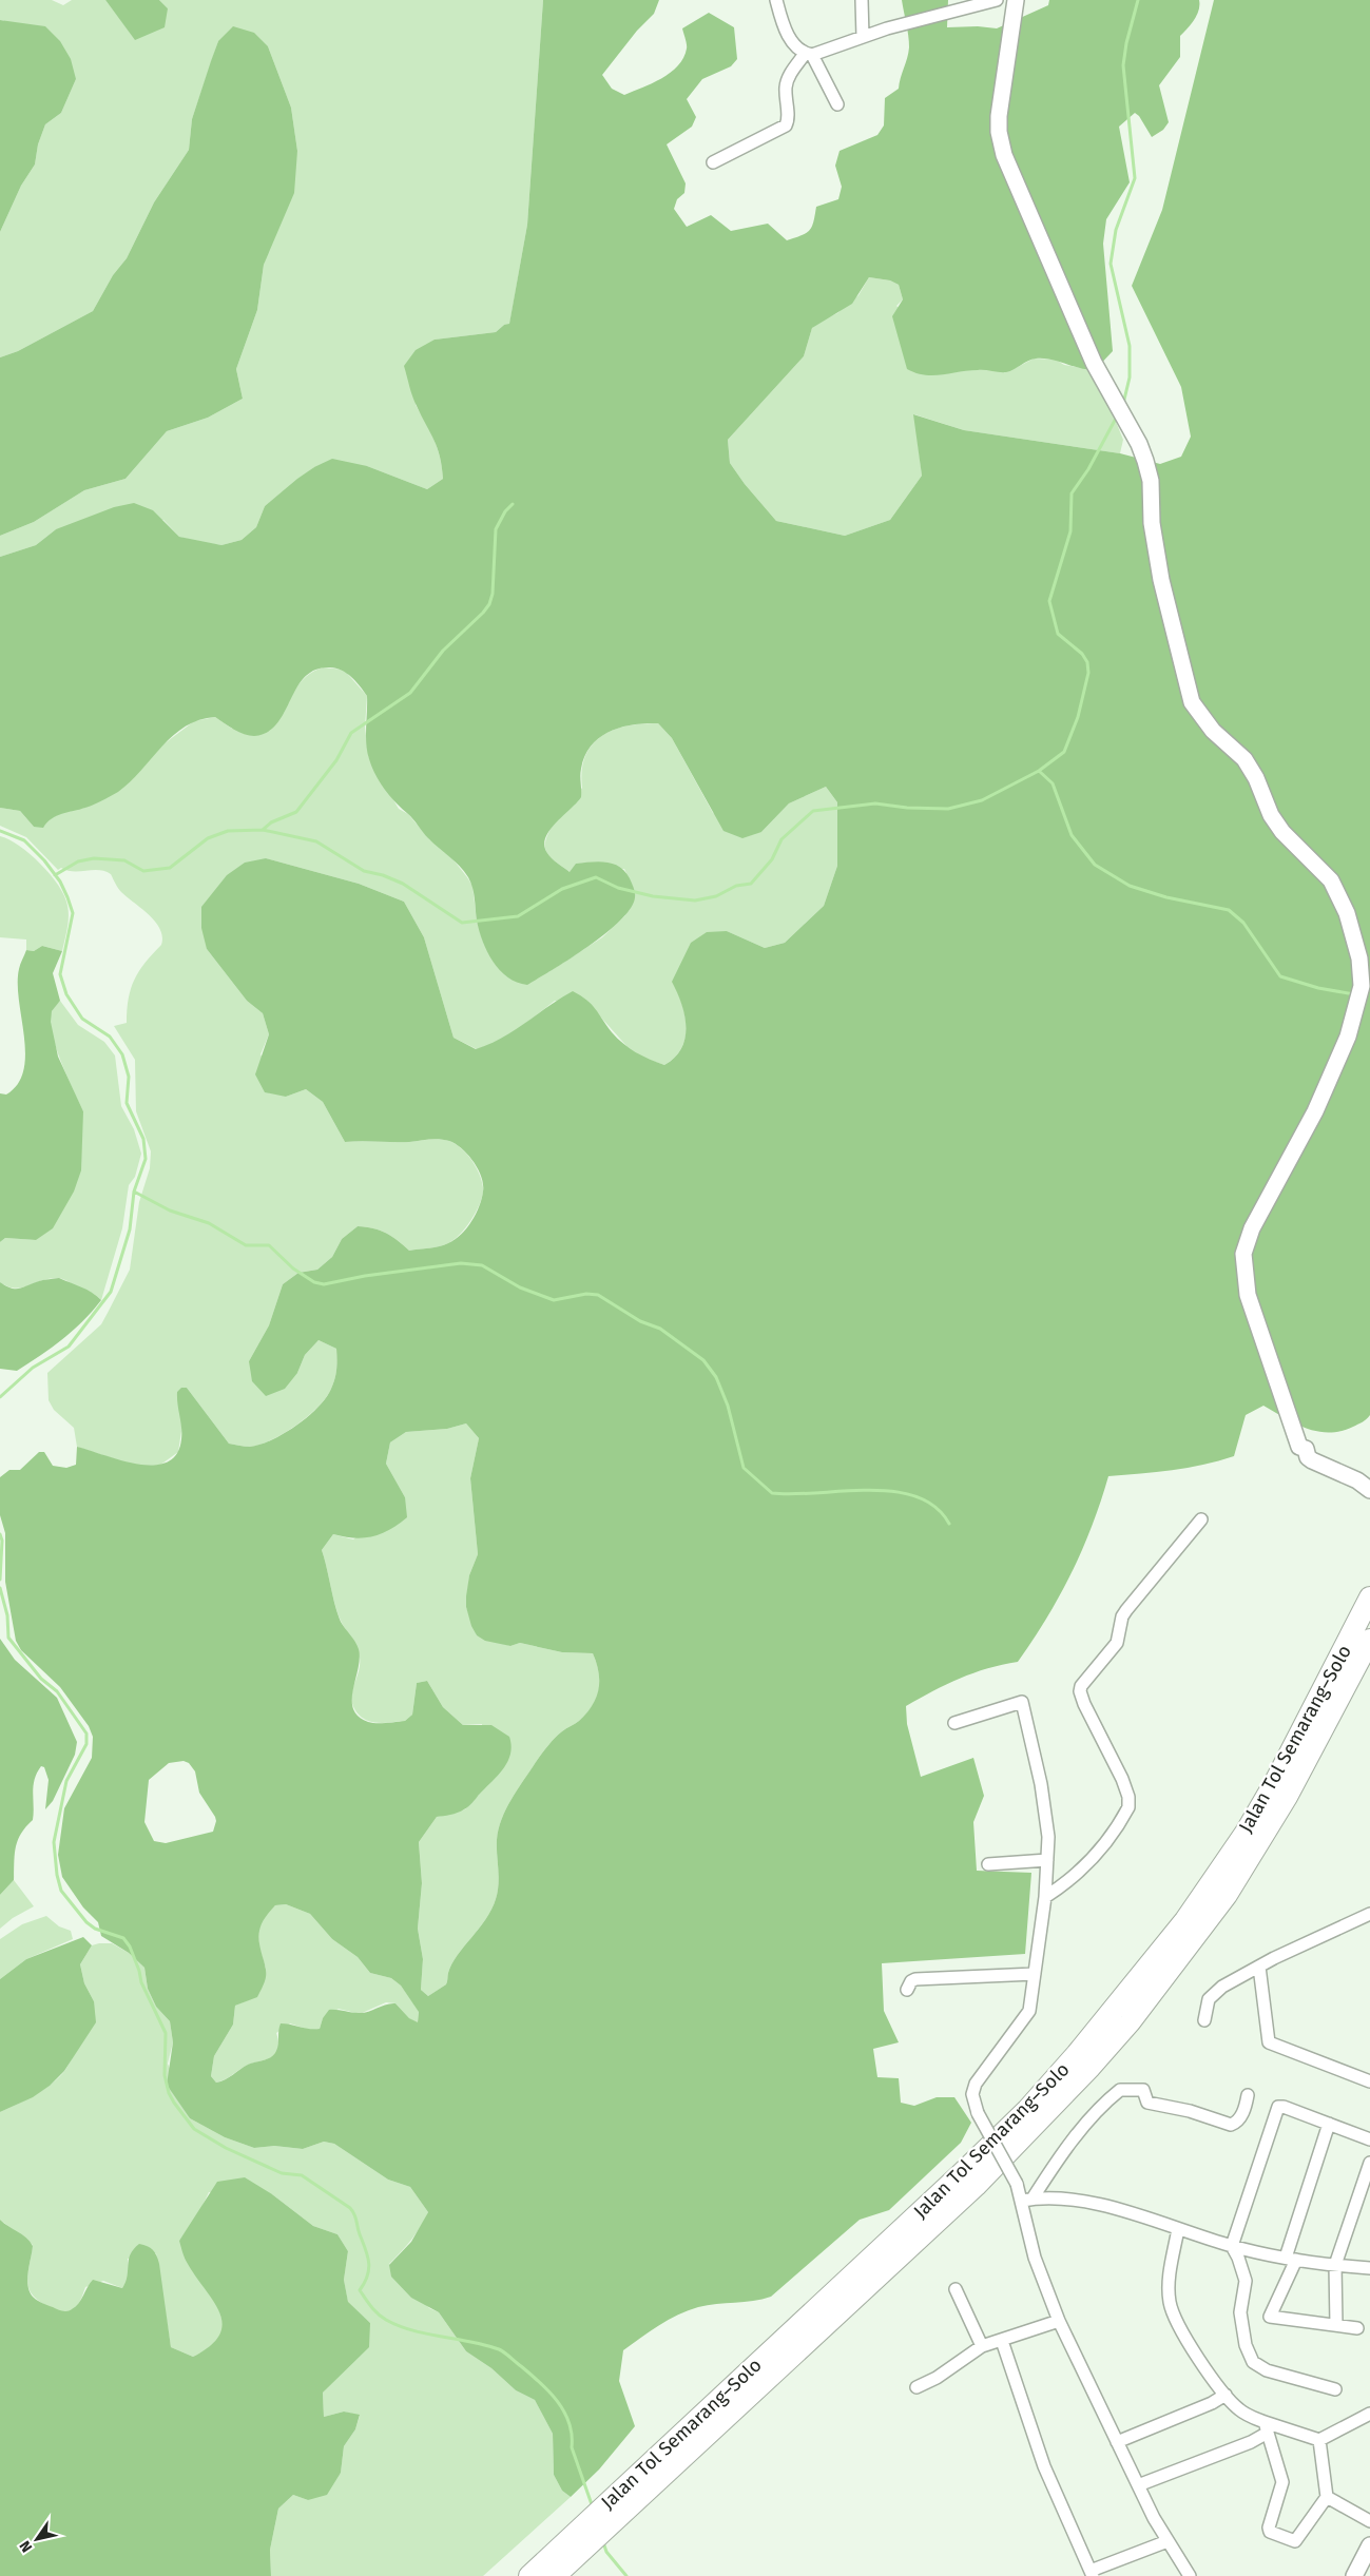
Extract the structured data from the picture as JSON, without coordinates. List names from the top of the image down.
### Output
{
  "streets": {
    "highway": ["Jalan Tol Semarang–Solo"]
  },
  "north": "bottom left"
}
